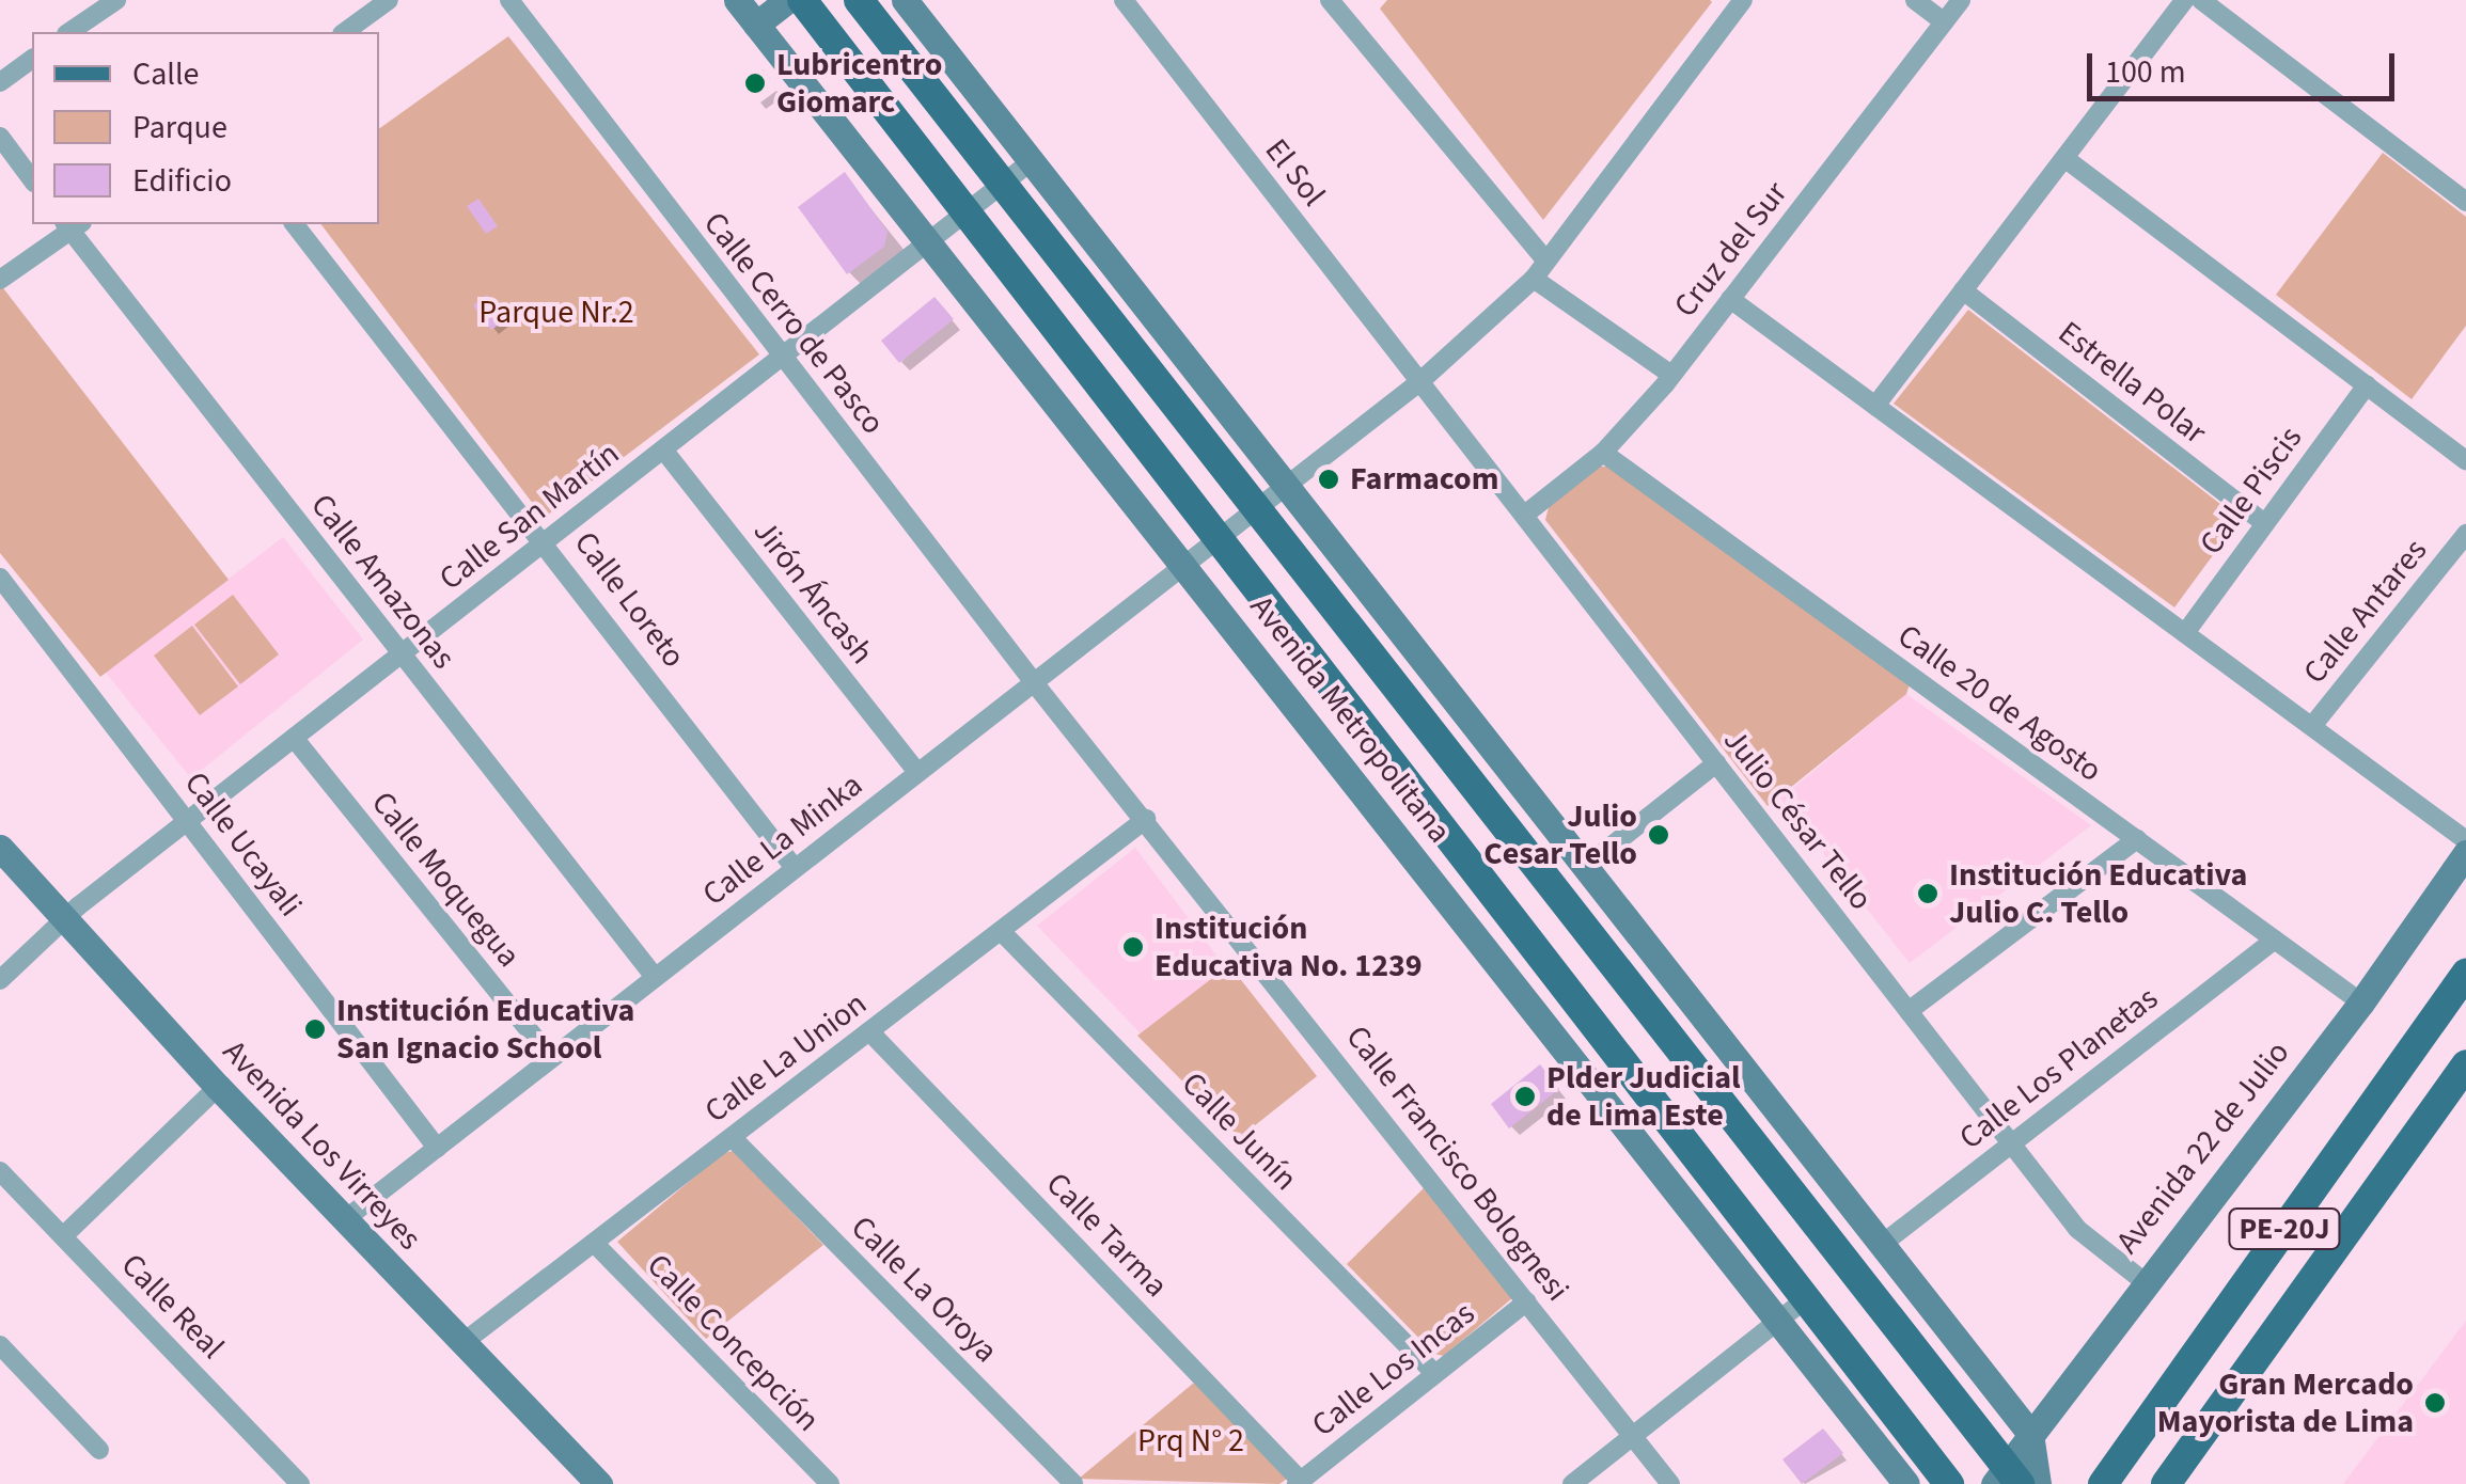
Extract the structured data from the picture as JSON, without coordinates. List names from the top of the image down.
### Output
{
  "streets": {
    "main road": ["Avenida Metropolitana", "PE-20J"],
    "street": [
      "El Sol",
      "Cruz del Sur",
      "Calle Cerro de Pasco",
      "Estrella Polar",
      "Calle Piscis",
      "Calle San Martín",
      "Calle Amazonas",
      "Jirón Áncash",
      "Calle Loreto",
      "Calle Antares",
      "Calle 20 de Agosto",
      "Julio César Tello",
      "Calle La Minka",
      "Calle Ucayali",
      "Calle Moquegua",
      "Calle La Union",
      "Calle Los Planetas",
      "Calle Junín",
      "Avenida Los Virreyes",
      "Avenida 22 de Julio",
      "Calle Francisco Bolognesi",
      "Calle Tarma",
      "Calle La Oroya",
      "Calle Real",
      "Calle Concepción",
      "Calle Los Incas"
    ]
  },
  "crossings": [
    ["El Sol", "Julio César Tello"],
    ["El Sol", "Calle La Minka"],
    ["Cruz del Sur", "Calle 20 de Agosto"],
    ["Cruz del Sur", "Julio César Tello"],
    ["Calle Cerro de Pasco", "Calle San Martín"],
    ["Calle Cerro de Pasco", "Calle La Minka"],
    ["Calle Cerro de Pasco", "Calle Francisco Bolognesi"],
    ["Estrella Polar", "Calle Piscis"],
    ["Calle San Martín", "Calle Amazonas"],
    ["Calle San Martín", "Jirón Áncash"],
    ["Calle San Martín", "Calle Loreto"],
    ["Calle San Martín", "Avenida Metropolitana"],
    ["Calle San Martín", "Calle Ucayali"],
    ["Calle San Martín", "Calle Moquegua"],
    ["Calle San Martín", "Avenida Los Virreyes"],
    ["Calle Amazonas", "Calle La Minka"],
    ["Jirón Áncash", "Calle La Minka"],
    ["Calle Loreto", "Calle La Minka"],
    ["Calle 20 de Agosto", "Calle Los Planetas"],
    ["Calle 20 de Agosto", "Avenida 22 de Julio"],
    ["Avenida Metropolitana", "Calle La Minka"],
    ["Avenida Metropolitana", "Avenida 22 de Julio"],
    ["Julio César Tello", "Calle La Minka"],
    ["Julio César Tello", "Calle Los Planetas"],
    ["Julio César Tello", "Avenida 22 de Julio"],
    ["Calle La Minka", "Calle Ucayali"],
    ["Calle La Minka", "Calle Moquegua"],
    ["Calle La Minka", "Avenida Los Virreyes"],
    ["Calle La Minka", "Calle Francisco Bolognesi"],
    ["Calle La Union", "Calle Junín"],
    ["Calle La Union", "Avenida Los Virreyes"],
    ["Calle La Union", "Calle Francisco Bolognesi"],
    ["Calle La Union", "Calle Tarma"],
    ["Calle La Union", "Calle La Oroya"],
    ["Calle La Union", "Calle Concepción"],
    ["Calle Junín", "Calle Los Incas"],
    ["Calle Francisco Bolognesi", "Calle Los Incas"],
    ["Calle Tarma", "Calle Los Incas"]
  ],
  "parks": ["Parque Nr.2", "Prq N° 2"],
  "places": [
    "Lubricentro Giomarc",
    "Farmacom",
    "Julio Cesar Tello",
    "Institución Educativa Julio C. Tello",
    "Institución Educativa No. 1239",
    "Institución Educativa San Ignacio School",
    "Plder Judicial de Lima Este",
    "Gran Mercado Mayorista de Lima"
  ],
  "legend": ["Calle", "Parque", "Edificio"],
  "scale_bar": "100 m"
}
